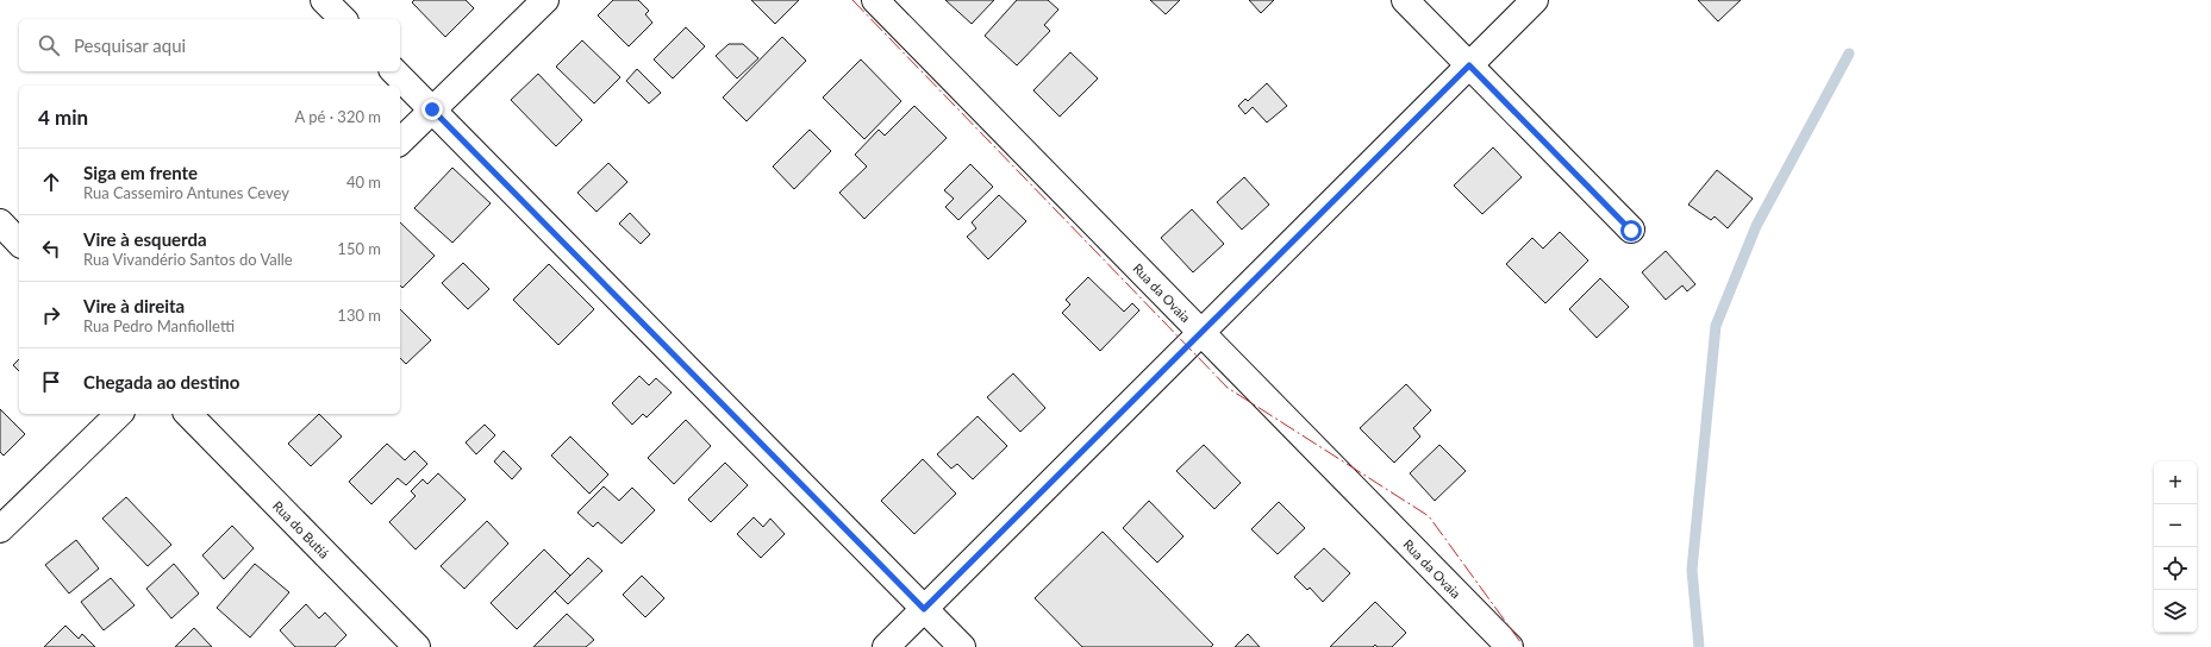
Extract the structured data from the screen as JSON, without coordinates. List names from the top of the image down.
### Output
{
  "streets": {
    "street": ["Rua da Ovaia", "Rua do Butiá"]
  },
  "page": {
    "search": "Pesquisar aqui",
    "heading": ["4 min", "A pé · 320 m"],
    "list": [
      ["Siga em frente", "Rua Cassemiro Antunes Cevey", "40 m"],
      ["Vire à esquerda", "Rua Vivandério Santos do Valle", "150 m"],
      ["Vire à direita", "Rua Pedro Manfiolletti", "130 m"],
      "Chegada ao destino"
    ],
    "map_buttons": ["+", "−"]
  }
}
